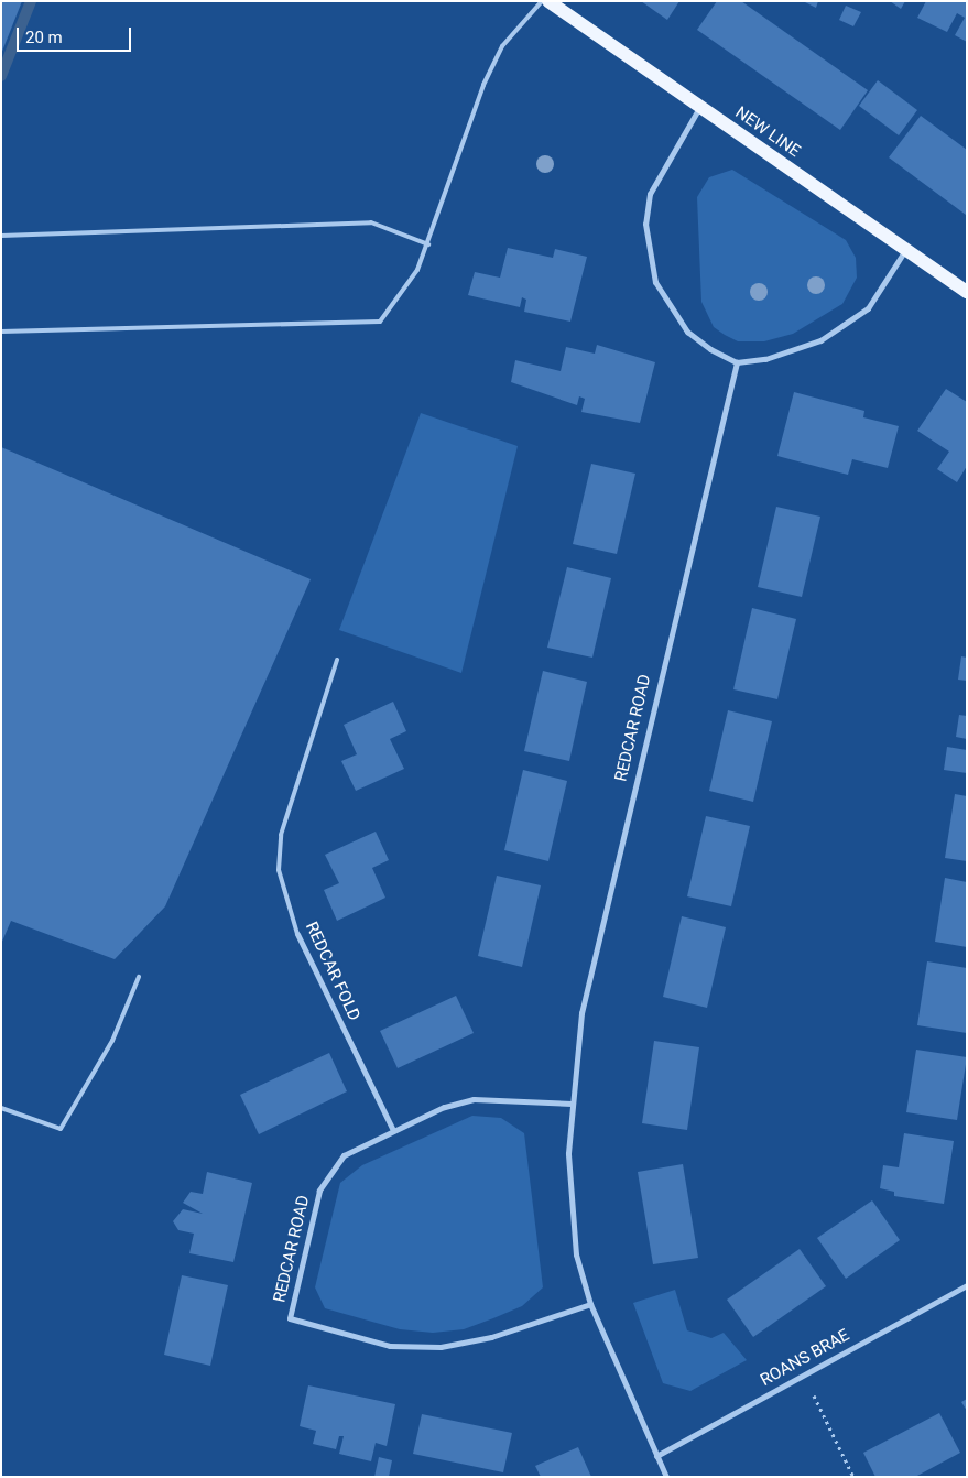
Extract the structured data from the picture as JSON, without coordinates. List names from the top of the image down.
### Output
{
  "streets": {
    "main road": ["NEW LINE"],
    "street": ["REDCAR ROAD", "REDCAR FOLD", "ROANS BRAE"]
  },
  "crossings": [
    ["REDCAR ROAD", "REDCAR FOLD"],
    ["REDCAR ROAD", "ROANS BRAE"]
  ],
  "scale_bar": "20 m"
}
